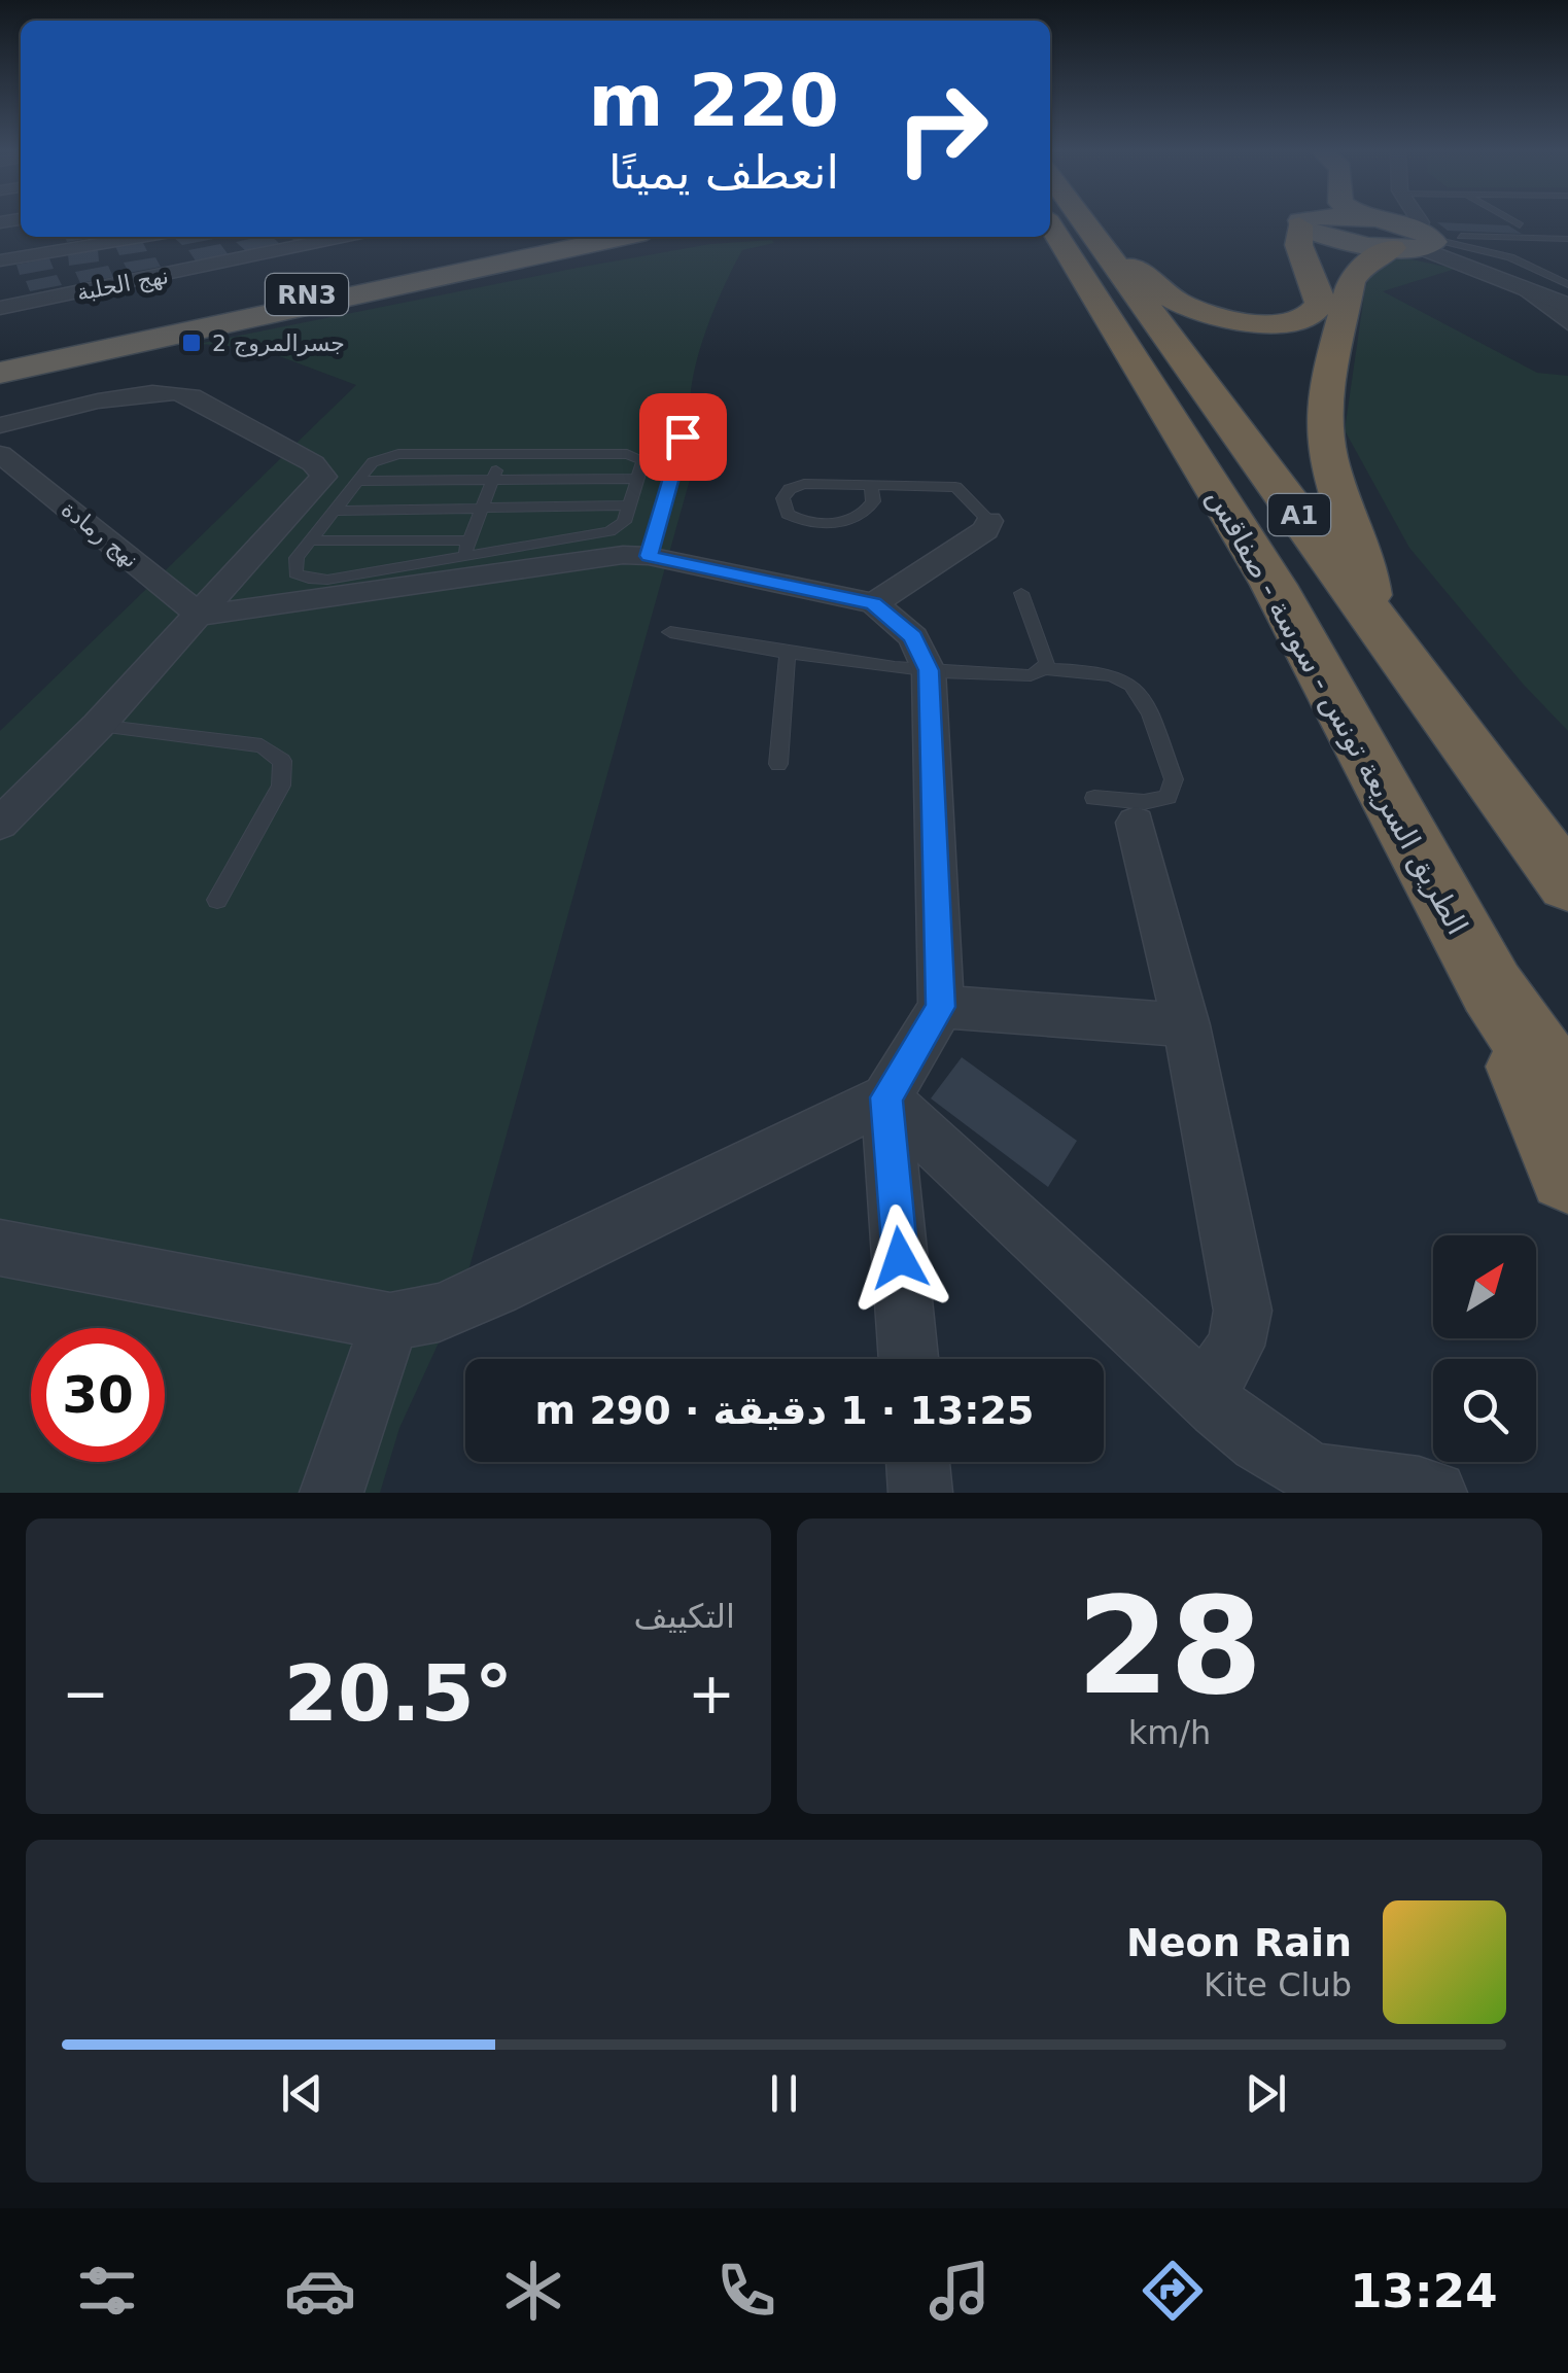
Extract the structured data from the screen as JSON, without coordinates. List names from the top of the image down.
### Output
{
  "streets": {
    "highway": ["RN3", "A1", "الطريق السريعة تونس - سوسة - صفاقس"],
    "street": ["نهج الحلبة", "نهج رمادة"]
  },
  "places": {
    "transit": ["جسرالمروج 2"]
  },
  "north": "top right",
  "page": {
    "turn": ["220 m", "انعطف يمينًا"],
    "limit": "30",
    "trip": "13:25 · 1 دقيقة · 290 m",
    "tile": [
      ["28", "km/h"],
      "التكييف"
    ],
    "heat": ["−", "20.5°", "+"],
    "song": ["Neon Rain", "Kite Club"],
    "tabs": "13:24"
  }
}
